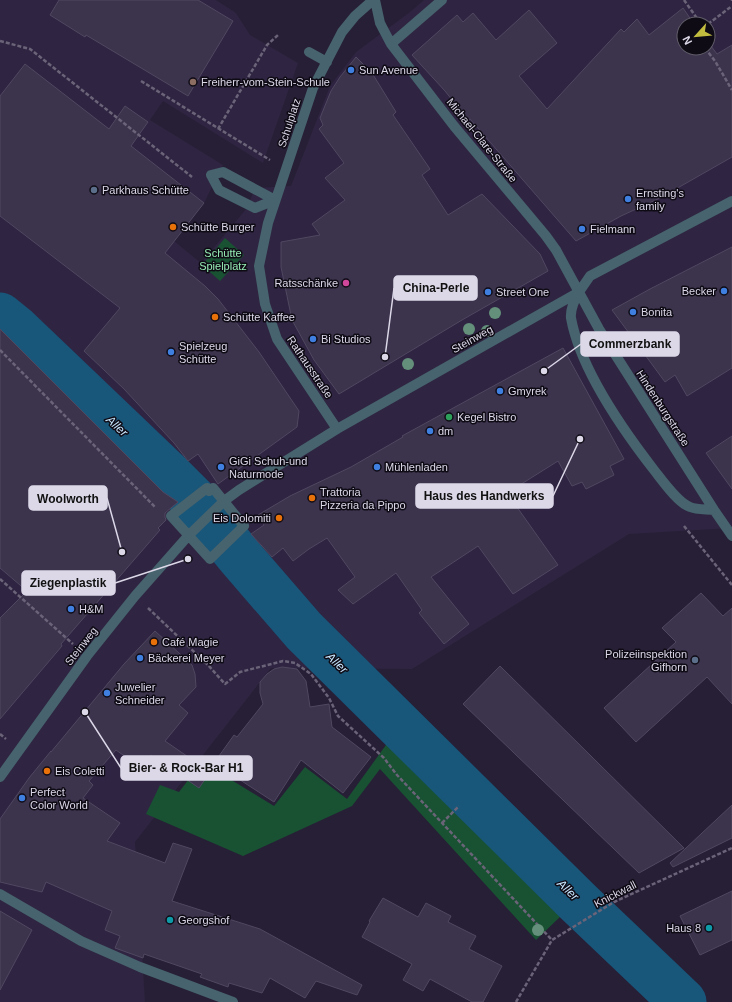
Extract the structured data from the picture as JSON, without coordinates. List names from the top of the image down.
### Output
{
  "streets": {
    "street": [
      "Schulplatz",
      "Michael-Clare-Straße",
      "Steinweg",
      "Rathausstraße",
      "Hindenburgstraße"
    ],
    "path": ["Knickwall"]
  },
  "crossings": [
    ["Schulplatz", "Michael-Clare-Straße"],
    ["Schulplatz", "Rathausstraße"],
    ["Michael-Clare-Straße", "Steinweg"],
    ["Michael-Clare-Straße", "Hindenburgstraße"],
    ["Steinweg", "Rathausstraße"],
    ["Steinweg", "Hindenburgstraße"]
  ],
  "water": ["Aller"],
  "parks": ["Schütte Spielplatz"],
  "places": [
    "Sun Avenue",
    "Freiherr-vom-Stein-Schule",
    "Parkhaus Schütte",
    "Ernsting's family",
    "Schütte Burger",
    "Fielmann",
    "Ratsschänke",
    "Becker",
    "Street One",
    "Bonita",
    "Schütte Kaffee",
    "Bi Studios",
    "Spielzeug Schütte",
    "China-Perle",
    "Commerzbank",
    "Gmyrek",
    "Kegel Bistro",
    "dm",
    "Haus des Handwerks",
    "GiGi Schuh-und Naturmode",
    "Mühlenladen",
    "Trattoria Pizzeria da Pippo",
    "Eis Dolomiti",
    "Woolworth",
    "Ziegenplastik",
    "H&M",
    "Café Magie",
    "Bäckerei Meyer",
    "Polizeiinspektion Gifhorn",
    "Juwelier Schneider",
    "Bier- & Rock-Bar H1",
    "Eis Coletti",
    "Perfect Color World",
    "Georgshof",
    "Haus 8"
  ],
  "north": "bottom left"
}
